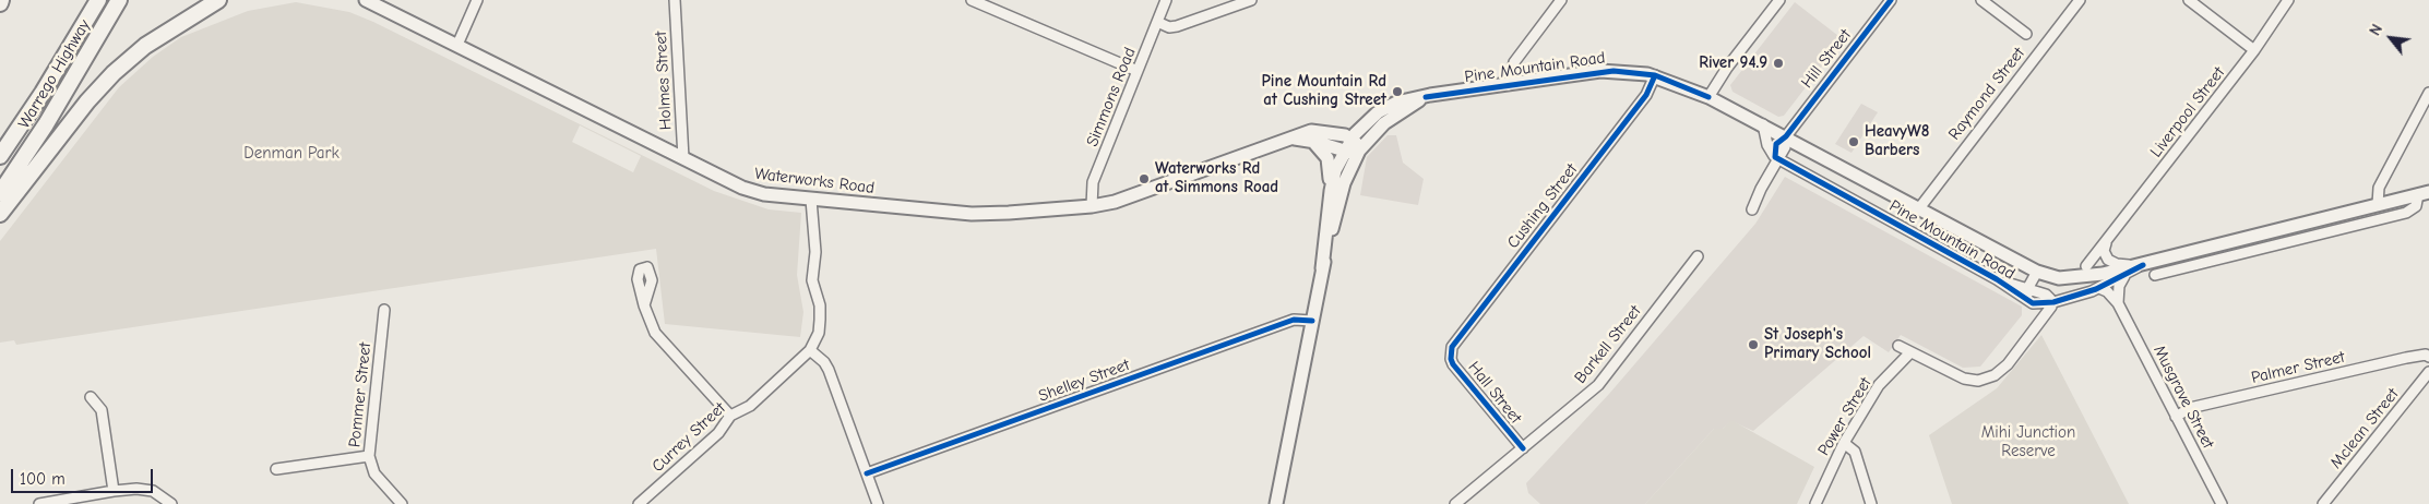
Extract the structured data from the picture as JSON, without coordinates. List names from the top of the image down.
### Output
{
  "streets": {
    "highway": ["Warrego Highway"],
    "main road": ["Pine Mountain Road", "Waterworks Road"],
    "street": [
      "Hill Street",
      "Holmes Street",
      "Raymond Street",
      "Simmons Road",
      "Liverpool Street",
      "Cushing Street",
      "Barkell Street",
      "Palmer Street",
      "Shelley Street",
      "Hall Street",
      "Pommer Street",
      "Musgrave Street",
      "Power Street",
      "Mclean Street",
      "Currey Street"
    ]
  },
  "crossings": [
    ["Hill Street", "Pine Mountain Road"],
    ["Pine Mountain Road", "Raymond Street"],
    ["Pine Mountain Road", "Waterworks Road"],
    ["Pine Mountain Road", "Cushing Street"],
    ["Pine Mountain Road", "Shelley Street"],
    ["Pine Mountain Road", "Musgrave Street"],
    ["Holmes Street", "Waterworks Road"],
    ["Simmons Road", "Waterworks Road"],
    ["Cushing Street", "Hall Street"],
    ["Barkell Street", "Hall Street"],
    ["Palmer Street", "Musgrave Street"]
  ],
  "parks": ["Denman Park", "Mihi Junction Reserve"],
  "places": [
    "River 94.9",
    "Pine Mountain Rd at Cushing Street",
    "HeavyW8 Barbers",
    "Waterworks Rd at Simmons Road",
    "St Joseph's Primary School"
  ],
  "scale_bar": "100 m",
  "north": "top left"
}
